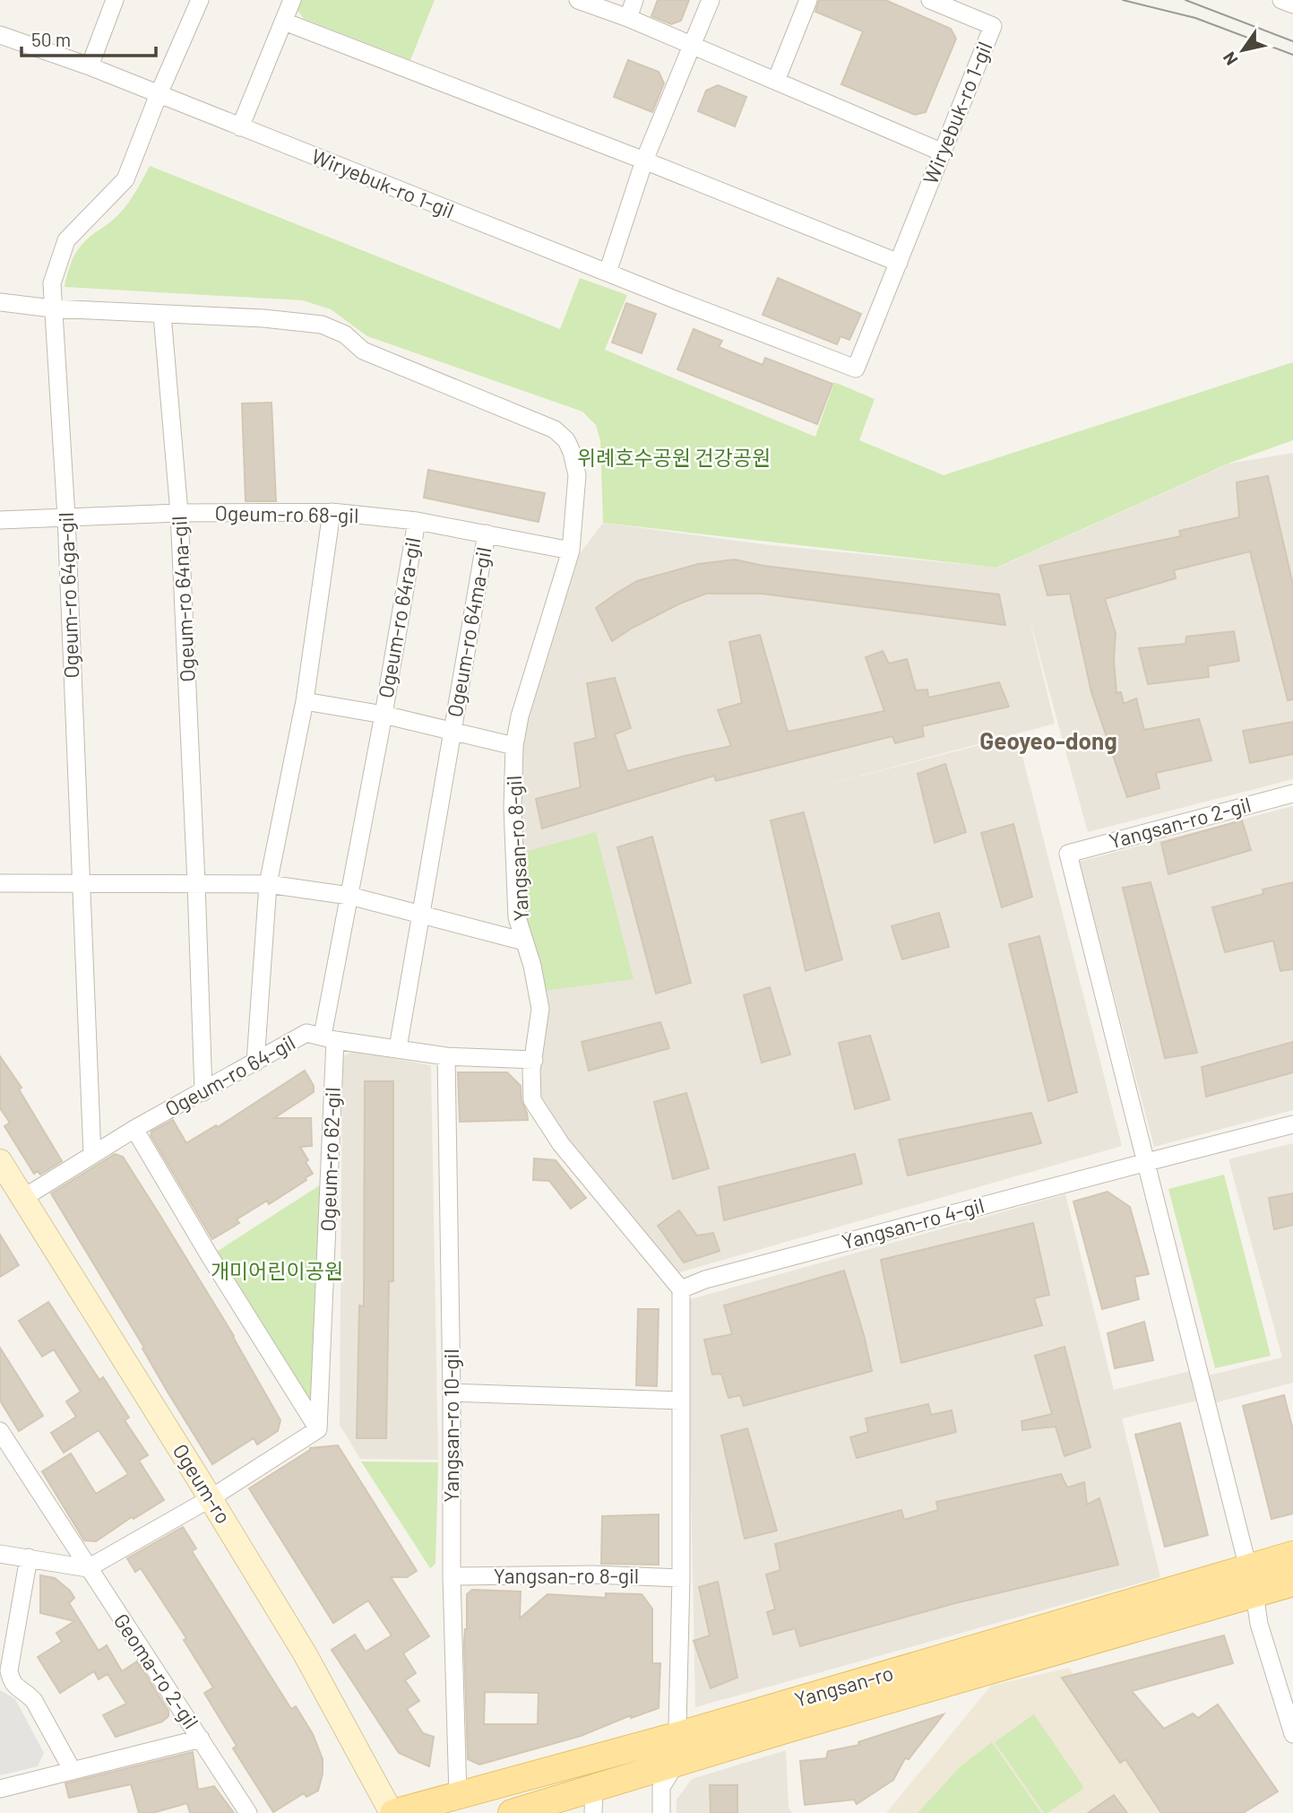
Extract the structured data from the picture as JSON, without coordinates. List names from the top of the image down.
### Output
{
  "streets": {
    "main road": ["Ogeum-ro", "Yangsan-ro"],
    "street": [
      "Wiryebuk-ro 1-gil",
      "Ogeum-ro 68-gil",
      "Ogeum-ro 64ga-gil",
      "Ogeum-ro 64na-gil",
      "Ogeum-ro 64ra-gil",
      "Ogeum-ro 64ma-gil",
      "Yangsan-ro 2-gil",
      "Yangsan-ro 8-gil",
      "Ogeum-ro 64-gil",
      "Ogeum-ro 62-gil",
      "Yangsan-ro 4-gil",
      "Yangsan-ro 10-gil",
      "Geoma-ro 2-gil"
    ]
  },
  "crossings": [
    ["Wiryebuk-ro 1-gil", "Ogeum-ro 64ga-gil"],
    ["Ogeum-ro 68-gil", "Ogeum-ro 64ga-gil"],
    ["Ogeum-ro 68-gil", "Ogeum-ro 64na-gil"],
    ["Ogeum-ro 68-gil", "Ogeum-ro 64ra-gil"],
    ["Ogeum-ro 68-gil", "Ogeum-ro 64ma-gil"],
    ["Ogeum-ro 68-gil", "Yangsan-ro 8-gil"],
    ["Ogeum-ro 64ga-gil", "Yangsan-ro 8-gil"],
    ["Ogeum-ro 64ga-gil", "Ogeum-ro 64-gil"],
    ["Ogeum-ro 64na-gil", "Yangsan-ro 8-gil"],
    ["Ogeum-ro 64na-gil", "Ogeum-ro 64-gil"],
    ["Ogeum-ro 64ra-gil", "Ogeum-ro 64ma-gil"],
    ["Ogeum-ro 64ra-gil", "Ogeum-ro 64-gil"],
    ["Ogeum-ro 64ra-gil", "Ogeum-ro 62-gil"],
    ["Ogeum-ro 64ma-gil", "Yangsan-ro 8-gil"],
    ["Ogeum-ro 64ma-gil", "Ogeum-ro 64-gil"],
    ["Yangsan-ro 2-gil", "Yangsan-ro 4-gil"],
    ["Yangsan-ro 8-gil", "Ogeum-ro 64-gil"],
    ["Yangsan-ro 8-gil", "Yangsan-ro 4-gil"],
    ["Yangsan-ro 8-gil", "Yangsan-ro 10-gil"],
    ["Ogeum-ro 64-gil", "Ogeum-ro 62-gil"],
    ["Ogeum-ro 64-gil", "Yangsan-ro 10-gil"],
    ["Ogeum-ro 64-gil", "Ogeum-ro"],
    ["Yangsan-ro 10-gil", "Yangsan-ro"],
    ["Ogeum-ro", "Yangsan-ro"]
  ],
  "districts": ["Geoyeo-dong"],
  "parks": ["위례호수공원 건강공원", "개미어린이공원"],
  "scale_bar": "50 m",
  "north": "bottom left"
}
